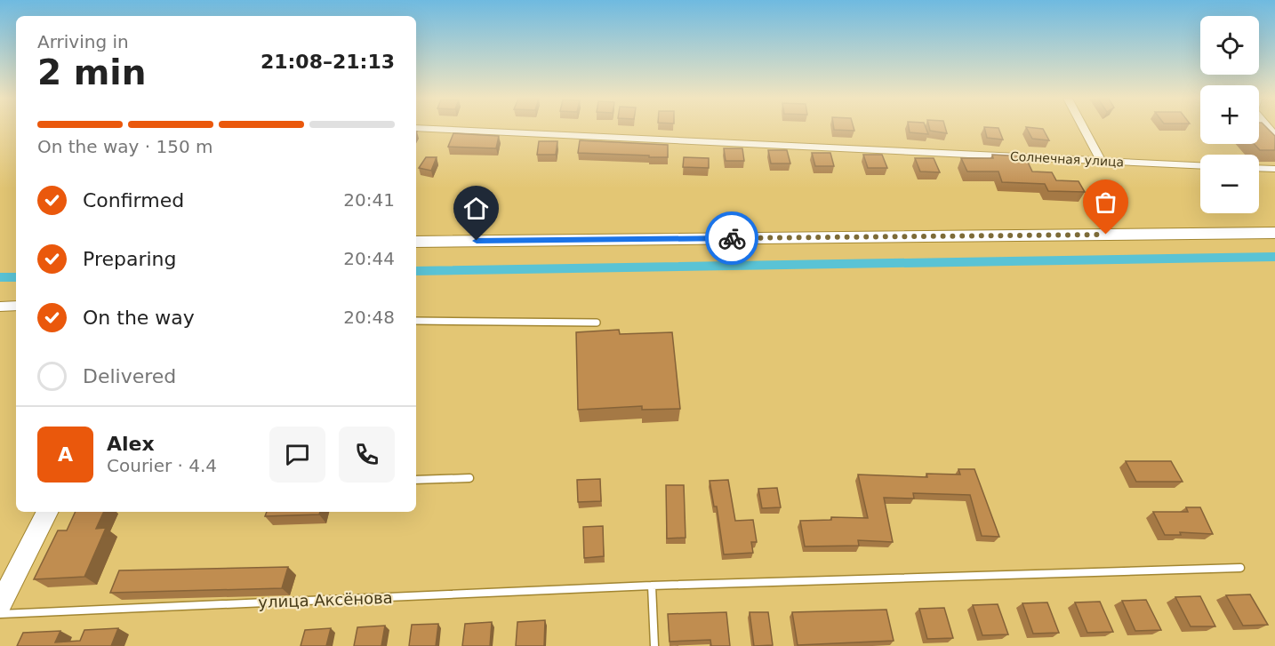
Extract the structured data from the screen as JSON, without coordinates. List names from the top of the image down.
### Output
{
  "streets": {
    "street": ["Солнечная улица"],
    "lane": ["улица Аксёнова"]
  },
  "page": {
    "map_buttons": ["+", "−"],
    "heading": ["2 min", "Arriving in", "21:08–21:13"],
    "panel": ["Alex", "Courier · 4.4"],
    "bar": "On the way · 150 m",
    "list": [
      ["Confirmed", "20:41"],
      ["Preparing", "20:44"],
      ["On the way", "20:48"],
      "Delivered"
    ],
    "round": "A"
  }
}
